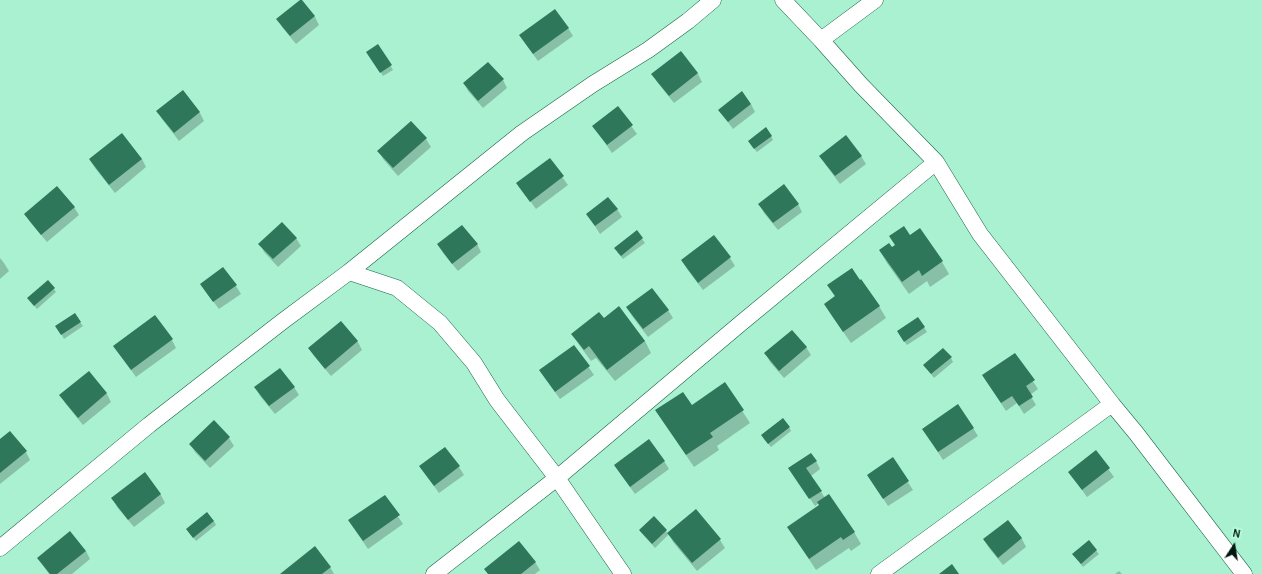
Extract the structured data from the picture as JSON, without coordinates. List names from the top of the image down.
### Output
{
  "north": "top"
}
